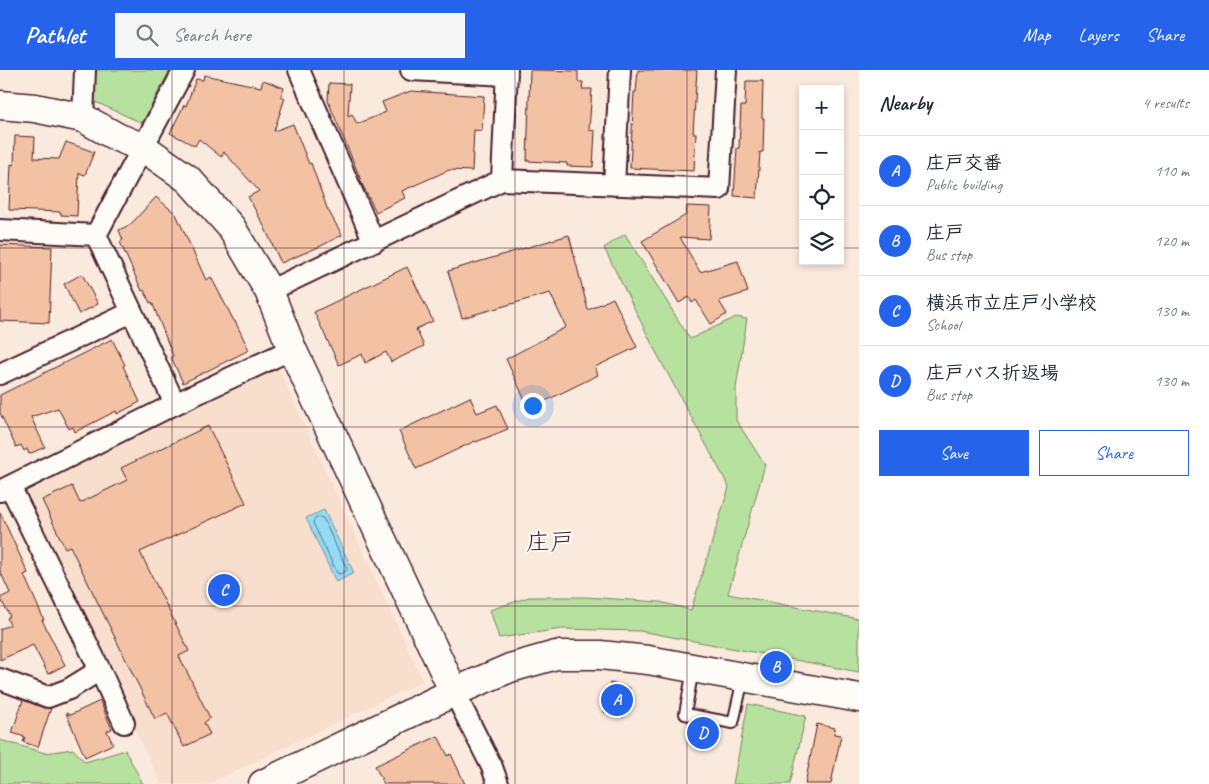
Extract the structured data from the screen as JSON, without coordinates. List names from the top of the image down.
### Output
{
  "districts": ["庄戸"],
  "page": {
    "header": "Pathlet",
    "search": "Search here",
    "nav": ["Map", "Layers", "Share"],
    "heading": ["Nearby", "4 results"],
    "map_buttons": ["+", "−"],
    "list": [
      {
        "mark": "A",
        "name": "庄戸交番",
        "note": "Public building",
        "value": "110 m"
      },
      {
        "mark": "B",
        "name": "庄戸",
        "note": "Bus stop",
        "value": "120 m"
      },
      {
        "mark": "C",
        "name": "横浜市立庄戸小学校",
        "note": "School",
        "value": "130 m"
      },
      {
        "mark": "D",
        "name": "庄戸バス折返場",
        "note": "Bus stop",
        "value": "130 m"
      }
    ],
    "buttons": ["Save", "Share"],
    "pins": [
      "C",
      "B",
      "A",
      "D"
    ]
  }
}
